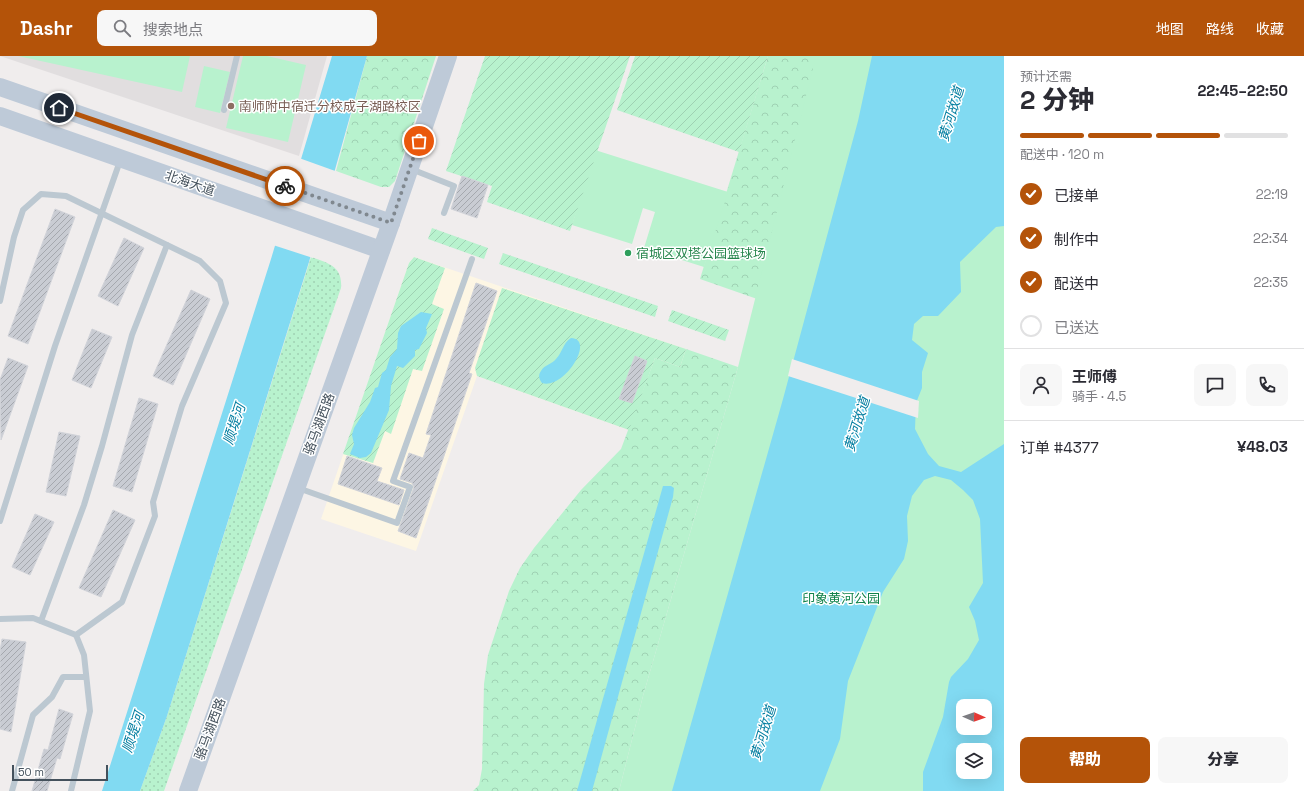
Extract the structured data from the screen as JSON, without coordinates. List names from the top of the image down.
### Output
{
  "streets": {
    "street": ["北海大道", "骆马湖西路"]
  },
  "crossings": [
    ["北海大道", "骆马湖西路"]
  ],
  "water": ["黄河故道", "顺堤河"],
  "parks": ["印象黄河公园"],
  "places": ["南师附中宿迁分校成子湖路校区", "宿城区双塔公园篮球场"],
  "scale_bar": "50 m",
  "north": "right",
  "page": {
    "header": "Dashr",
    "search": "搜索地点",
    "nav": ["地图", "路线", "收藏"],
    "heading": ["2 分钟", "预计还需", "22:45–22:50"],
    "panel": [
      "王师傅",
      "骑手 · 4.5",
      "订单 #4377",
      "¥48.03"
    ],
    "bar": "配送中 · 120 m",
    "list": [
      ["已接单", "22:19"],
      ["制作中", "22:34"],
      ["配送中", "22:35"],
      "已送达"
    ],
    "buttons": ["帮助", "分享"],
    "scale": "50 m"
  }
}
